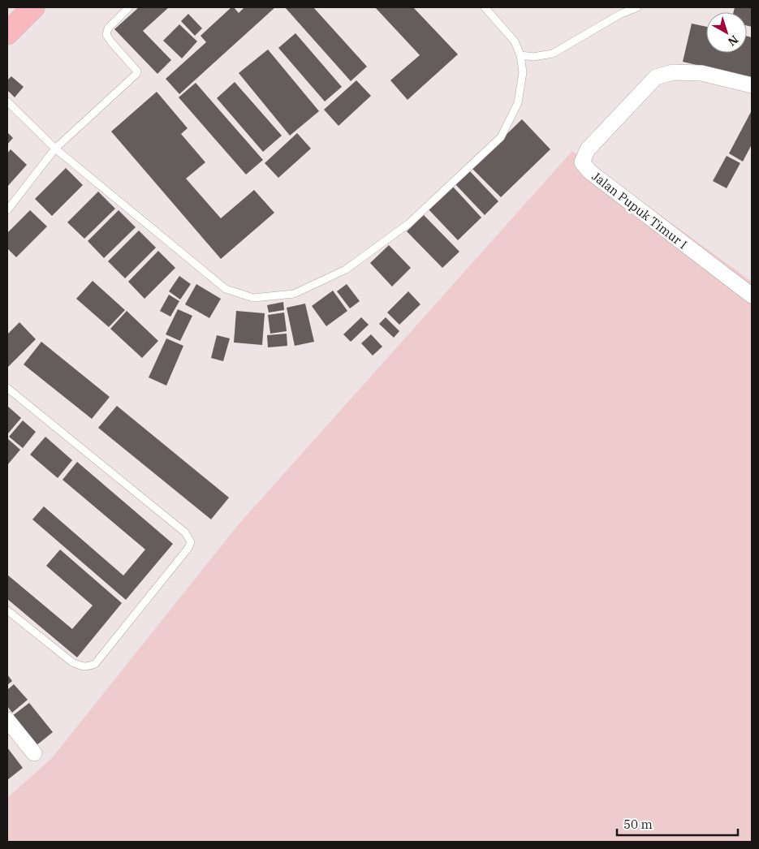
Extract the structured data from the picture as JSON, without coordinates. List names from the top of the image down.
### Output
{
  "streets": {
    "street": ["Jalan Pupuk Timur I"]
  },
  "scale_bar": "50 m",
  "north": "bottom right"
}
